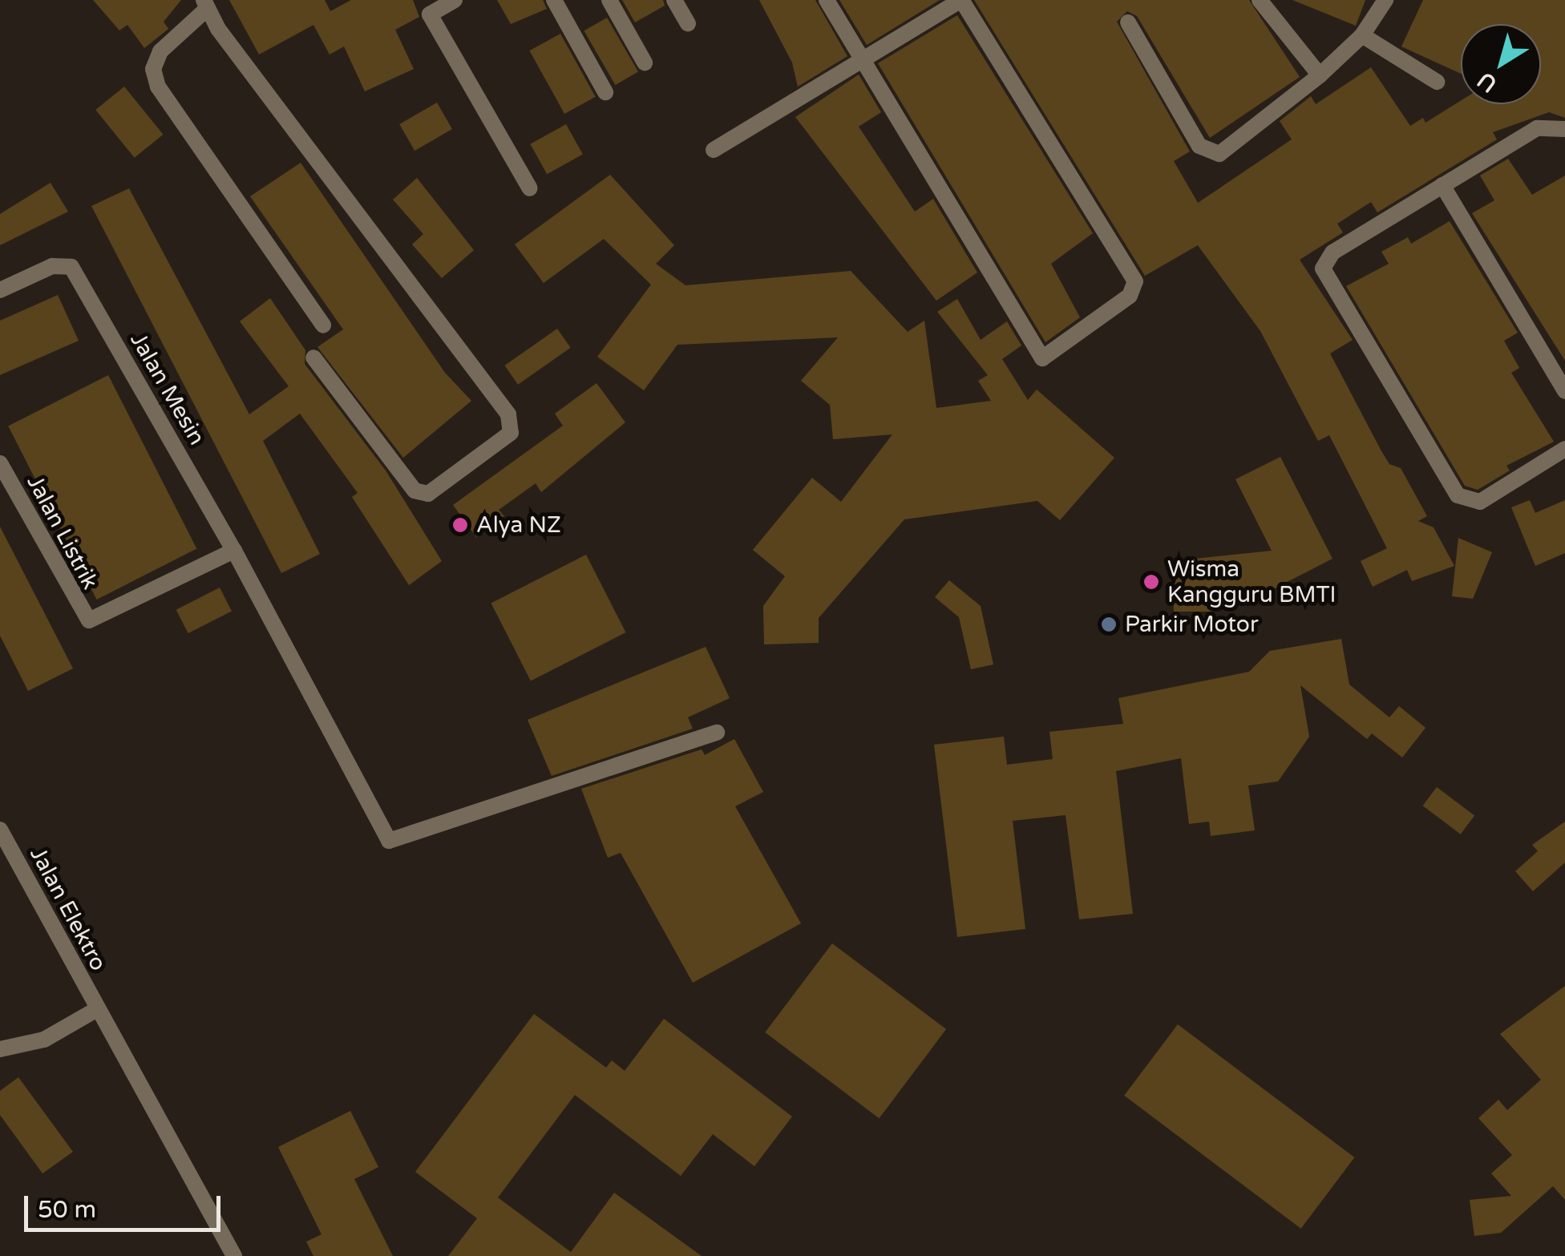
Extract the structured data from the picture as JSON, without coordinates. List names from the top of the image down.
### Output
{
  "streets": {
    "street": ["Jalan Mesin", "Jalan Listrik", "Jalan Elektro"]
  },
  "crossings": [
    ["Jalan Mesin", "Jalan Listrik"]
  ],
  "places": ["Alya NZ", "Wisma Kangguru BMTI", "Parkir Motor"],
  "scale_bar": "50 m",
  "north": "bottom left"
}
